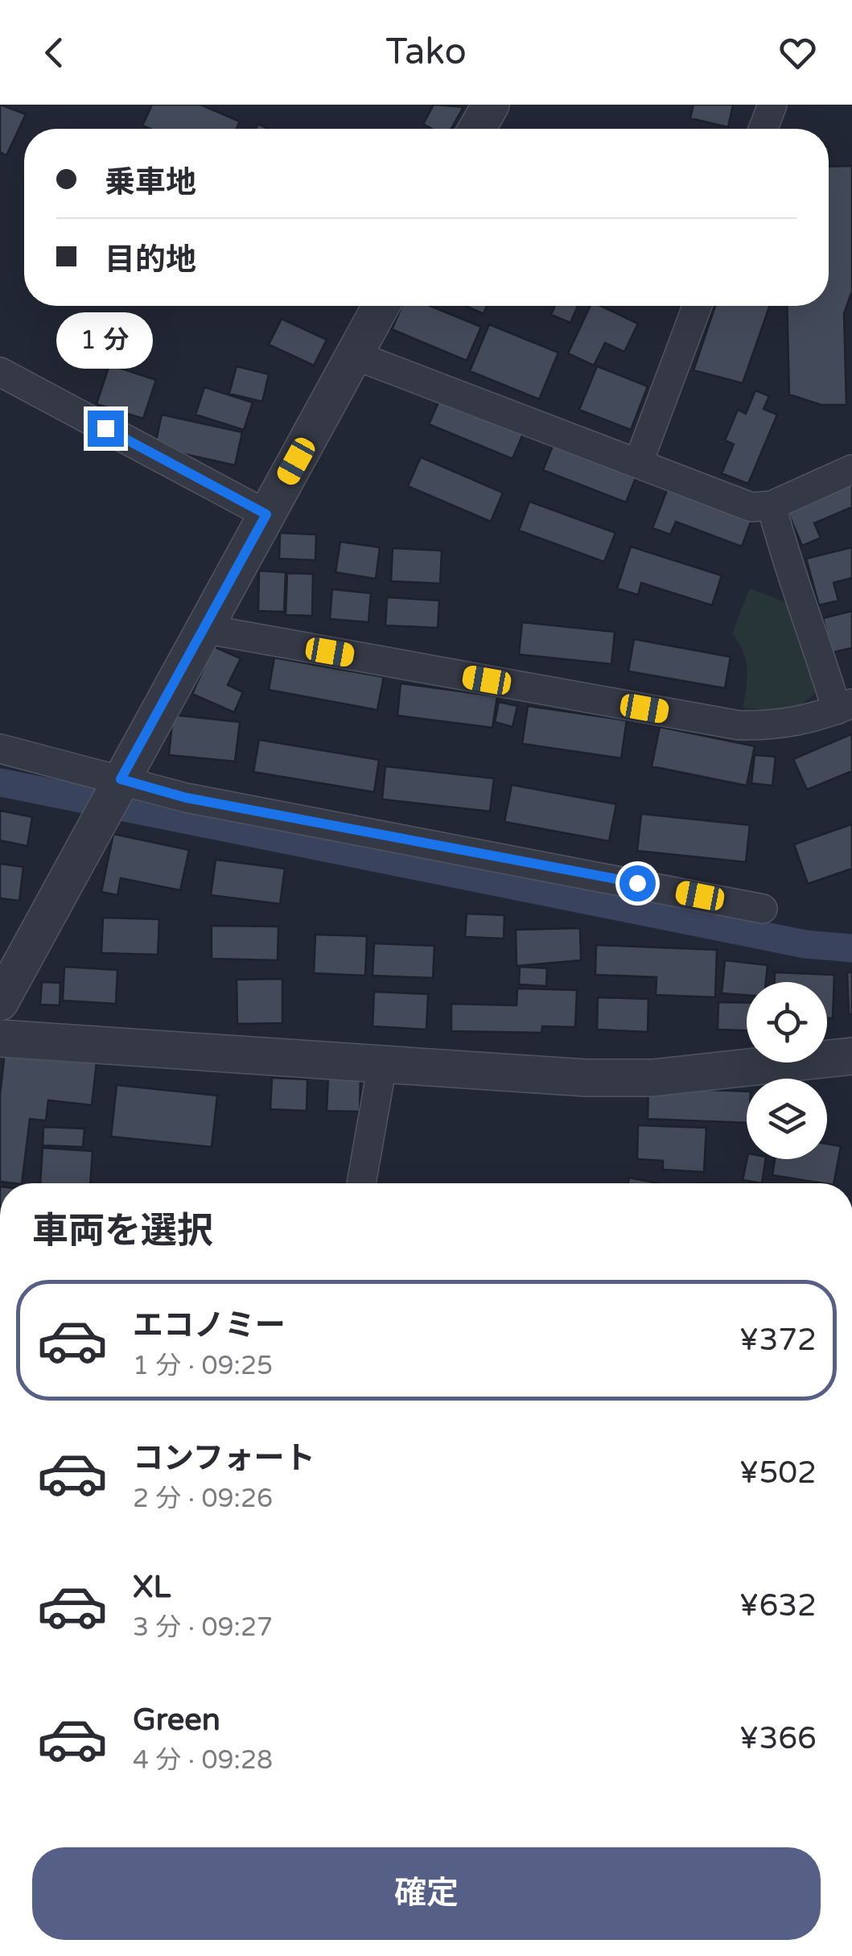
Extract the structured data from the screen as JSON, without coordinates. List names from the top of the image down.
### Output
{
  "page": {
    "header": "Tako",
    "banner": ["乗車地", "目的地"],
    "bubble": "1 分",
    "heading": "車両を選択",
    "list": [
      {
        "name": "エコノミー",
        "note": "1 分 · 09:25",
        "value": "¥372"
      },
      {
        "name": "コンフォート",
        "note": "2 分 · 09:26",
        "value": "¥502"
      },
      {
        "name": "XL",
        "note": "3 分 · 09:27",
        "value": "¥632"
      },
      {
        "name": "Green",
        "note": "4 分 · 09:28",
        "value": "¥366"
      }
    ],
    "buttons": "確定"
  }
}
